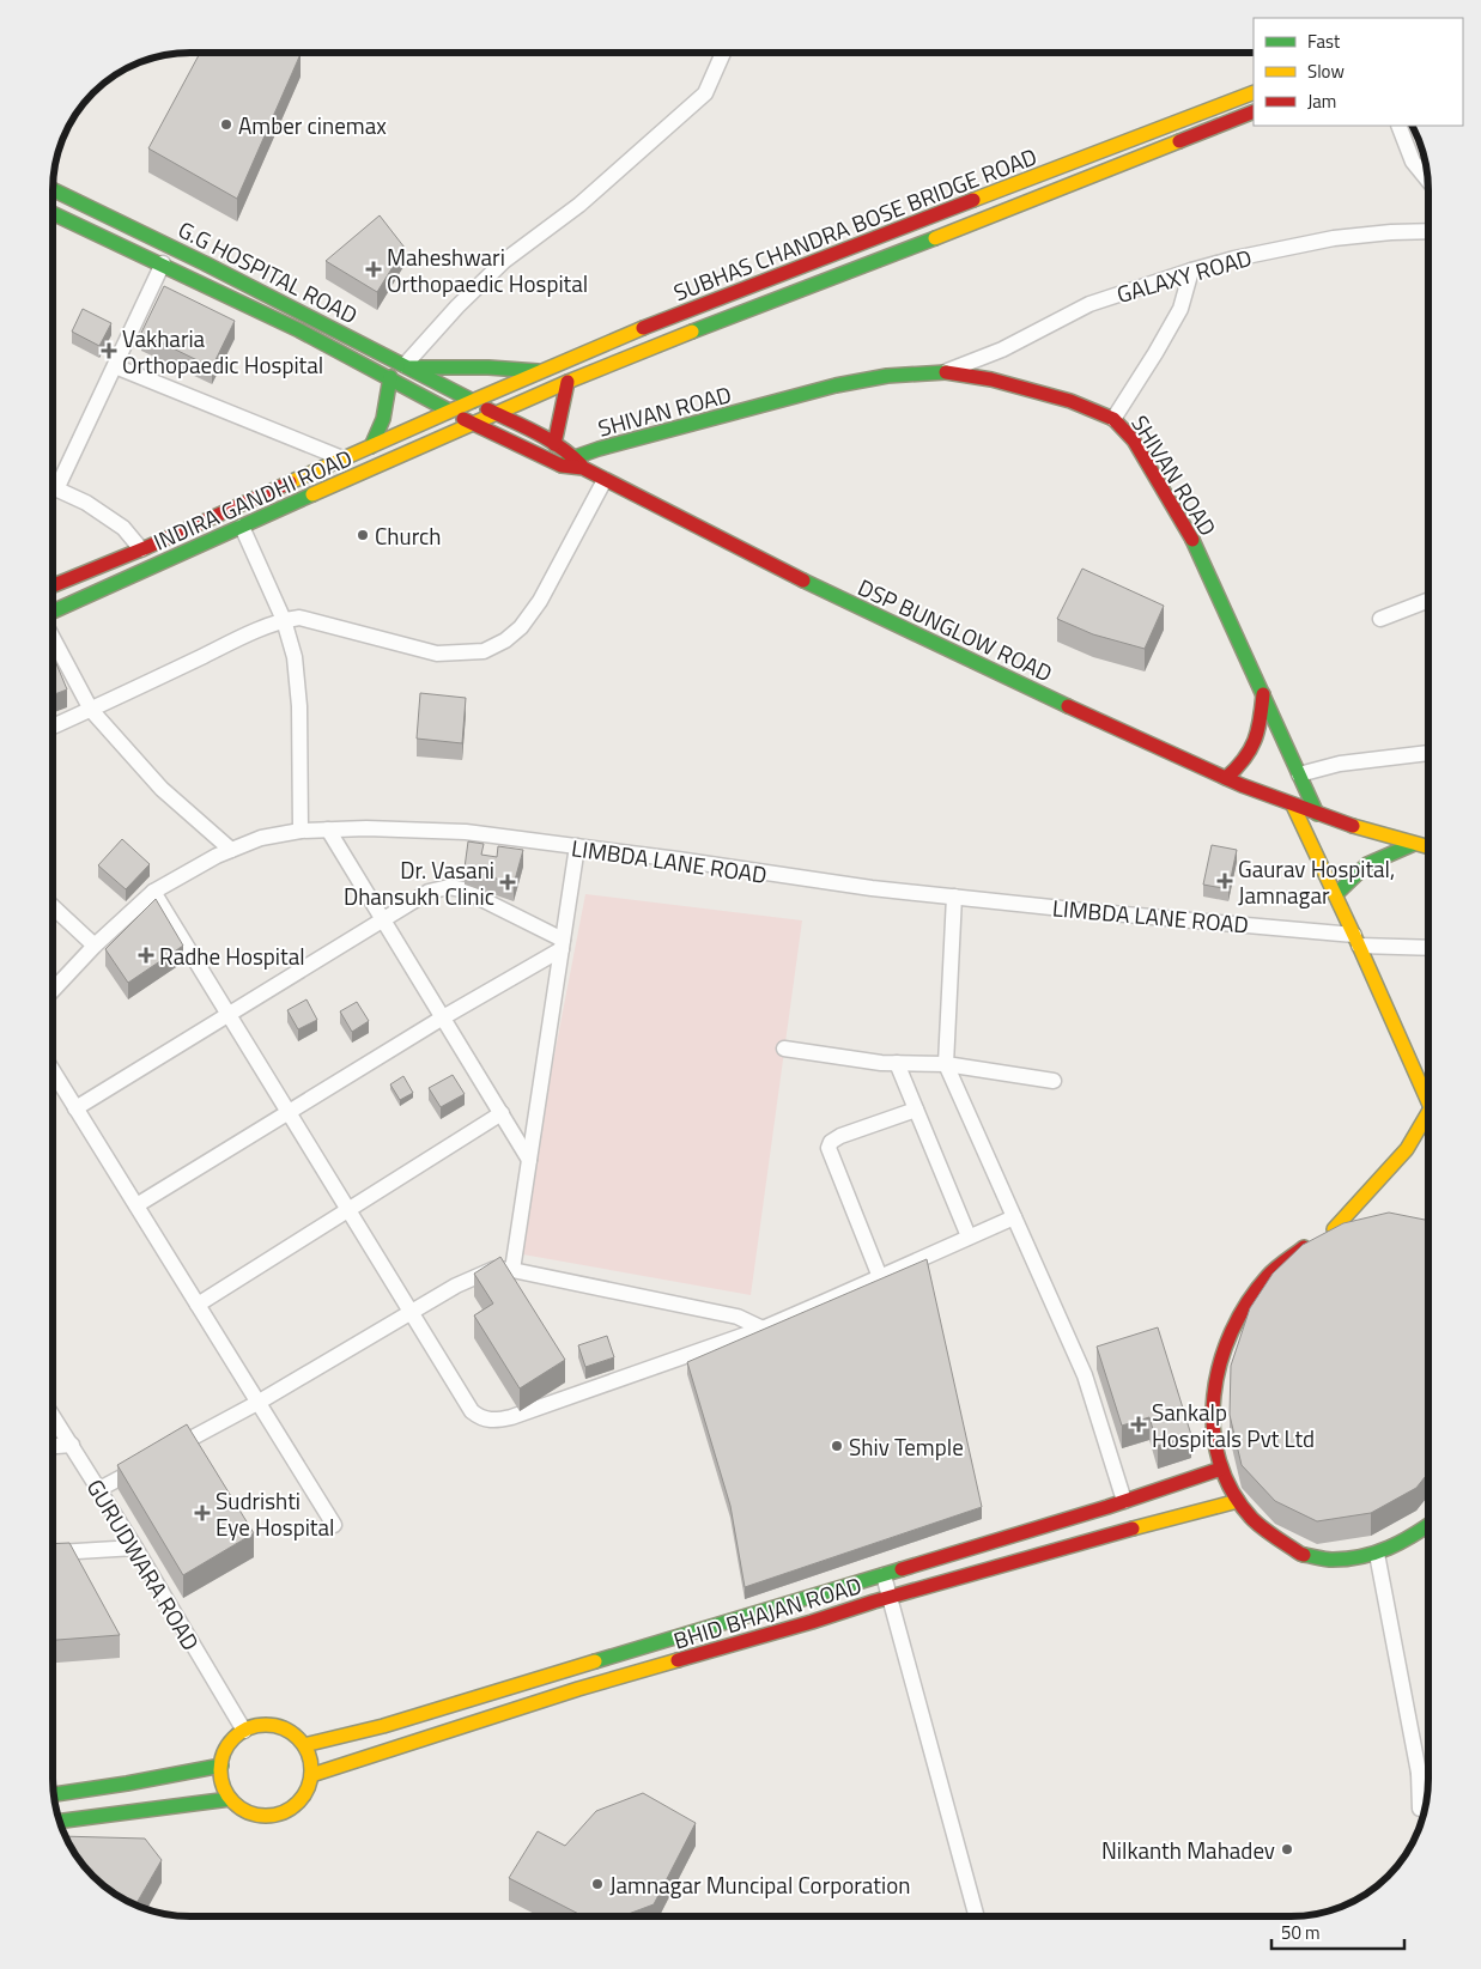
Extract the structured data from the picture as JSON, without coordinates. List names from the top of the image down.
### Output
{
  "streets": {
    "main road": [
      "SUBHAS CHANDRA BOSE BRIDGE ROAD",
      "G.G HOSPITAL ROAD",
      "SHIVAN ROAD",
      "INDIRA GANDHI ROAD",
      "DSP BUNGLOW ROAD",
      "BHID BHAJAN ROAD"
    ],
    "street": ["GALAXY ROAD", "LIMBDA LANE ROAD", "GURUDWARA ROAD"]
  },
  "crossings": [
    ["SUBHAS CHANDRA BOSE BRIDGE ROAD", "G.G HOSPITAL ROAD"],
    ["SUBHAS CHANDRA BOSE BRIDGE ROAD", "SHIVAN ROAD"],
    ["SUBHAS CHANDRA BOSE BRIDGE ROAD", "INDIRA GANDHI ROAD"],
    ["SUBHAS CHANDRA BOSE BRIDGE ROAD", "DSP BUNGLOW ROAD"],
    ["G.G HOSPITAL ROAD", "INDIRA GANDHI ROAD"],
    ["G.G HOSPITAL ROAD", "DSP BUNGLOW ROAD"],
    ["GALAXY ROAD", "SHIVAN ROAD"],
    ["SHIVAN ROAD", "INDIRA GANDHI ROAD"],
    ["SHIVAN ROAD", "DSP BUNGLOW ROAD"],
    ["INDIRA GANDHI ROAD", "DSP BUNGLOW ROAD"],
    ["GURUDWARA ROAD", "BHID BHAJAN ROAD"]
  ],
  "places": {
    "other": [
      "Amber cinemax",
      "Church",
      "Shiv Temple",
      "Nilkanth Mahadev",
      "Jamnagar Muncipal Corporation"
    ],
    "health": [
      "Maheshwari Orthopaedic Hospital",
      "Vakharia Orthopaedic Hospital",
      "Gaurav Hospital, Jamnagar",
      "Dr. Vasani Dhansukh Clinic",
      "Radhe Hospital",
      "Sankalp Hospitals Pvt Ltd",
      "Sudrishti Eye Hospital"
    ]
  },
  "legend": ["Fast", "Slow", "Jam"],
  "scale_bar": "50 m"
}
